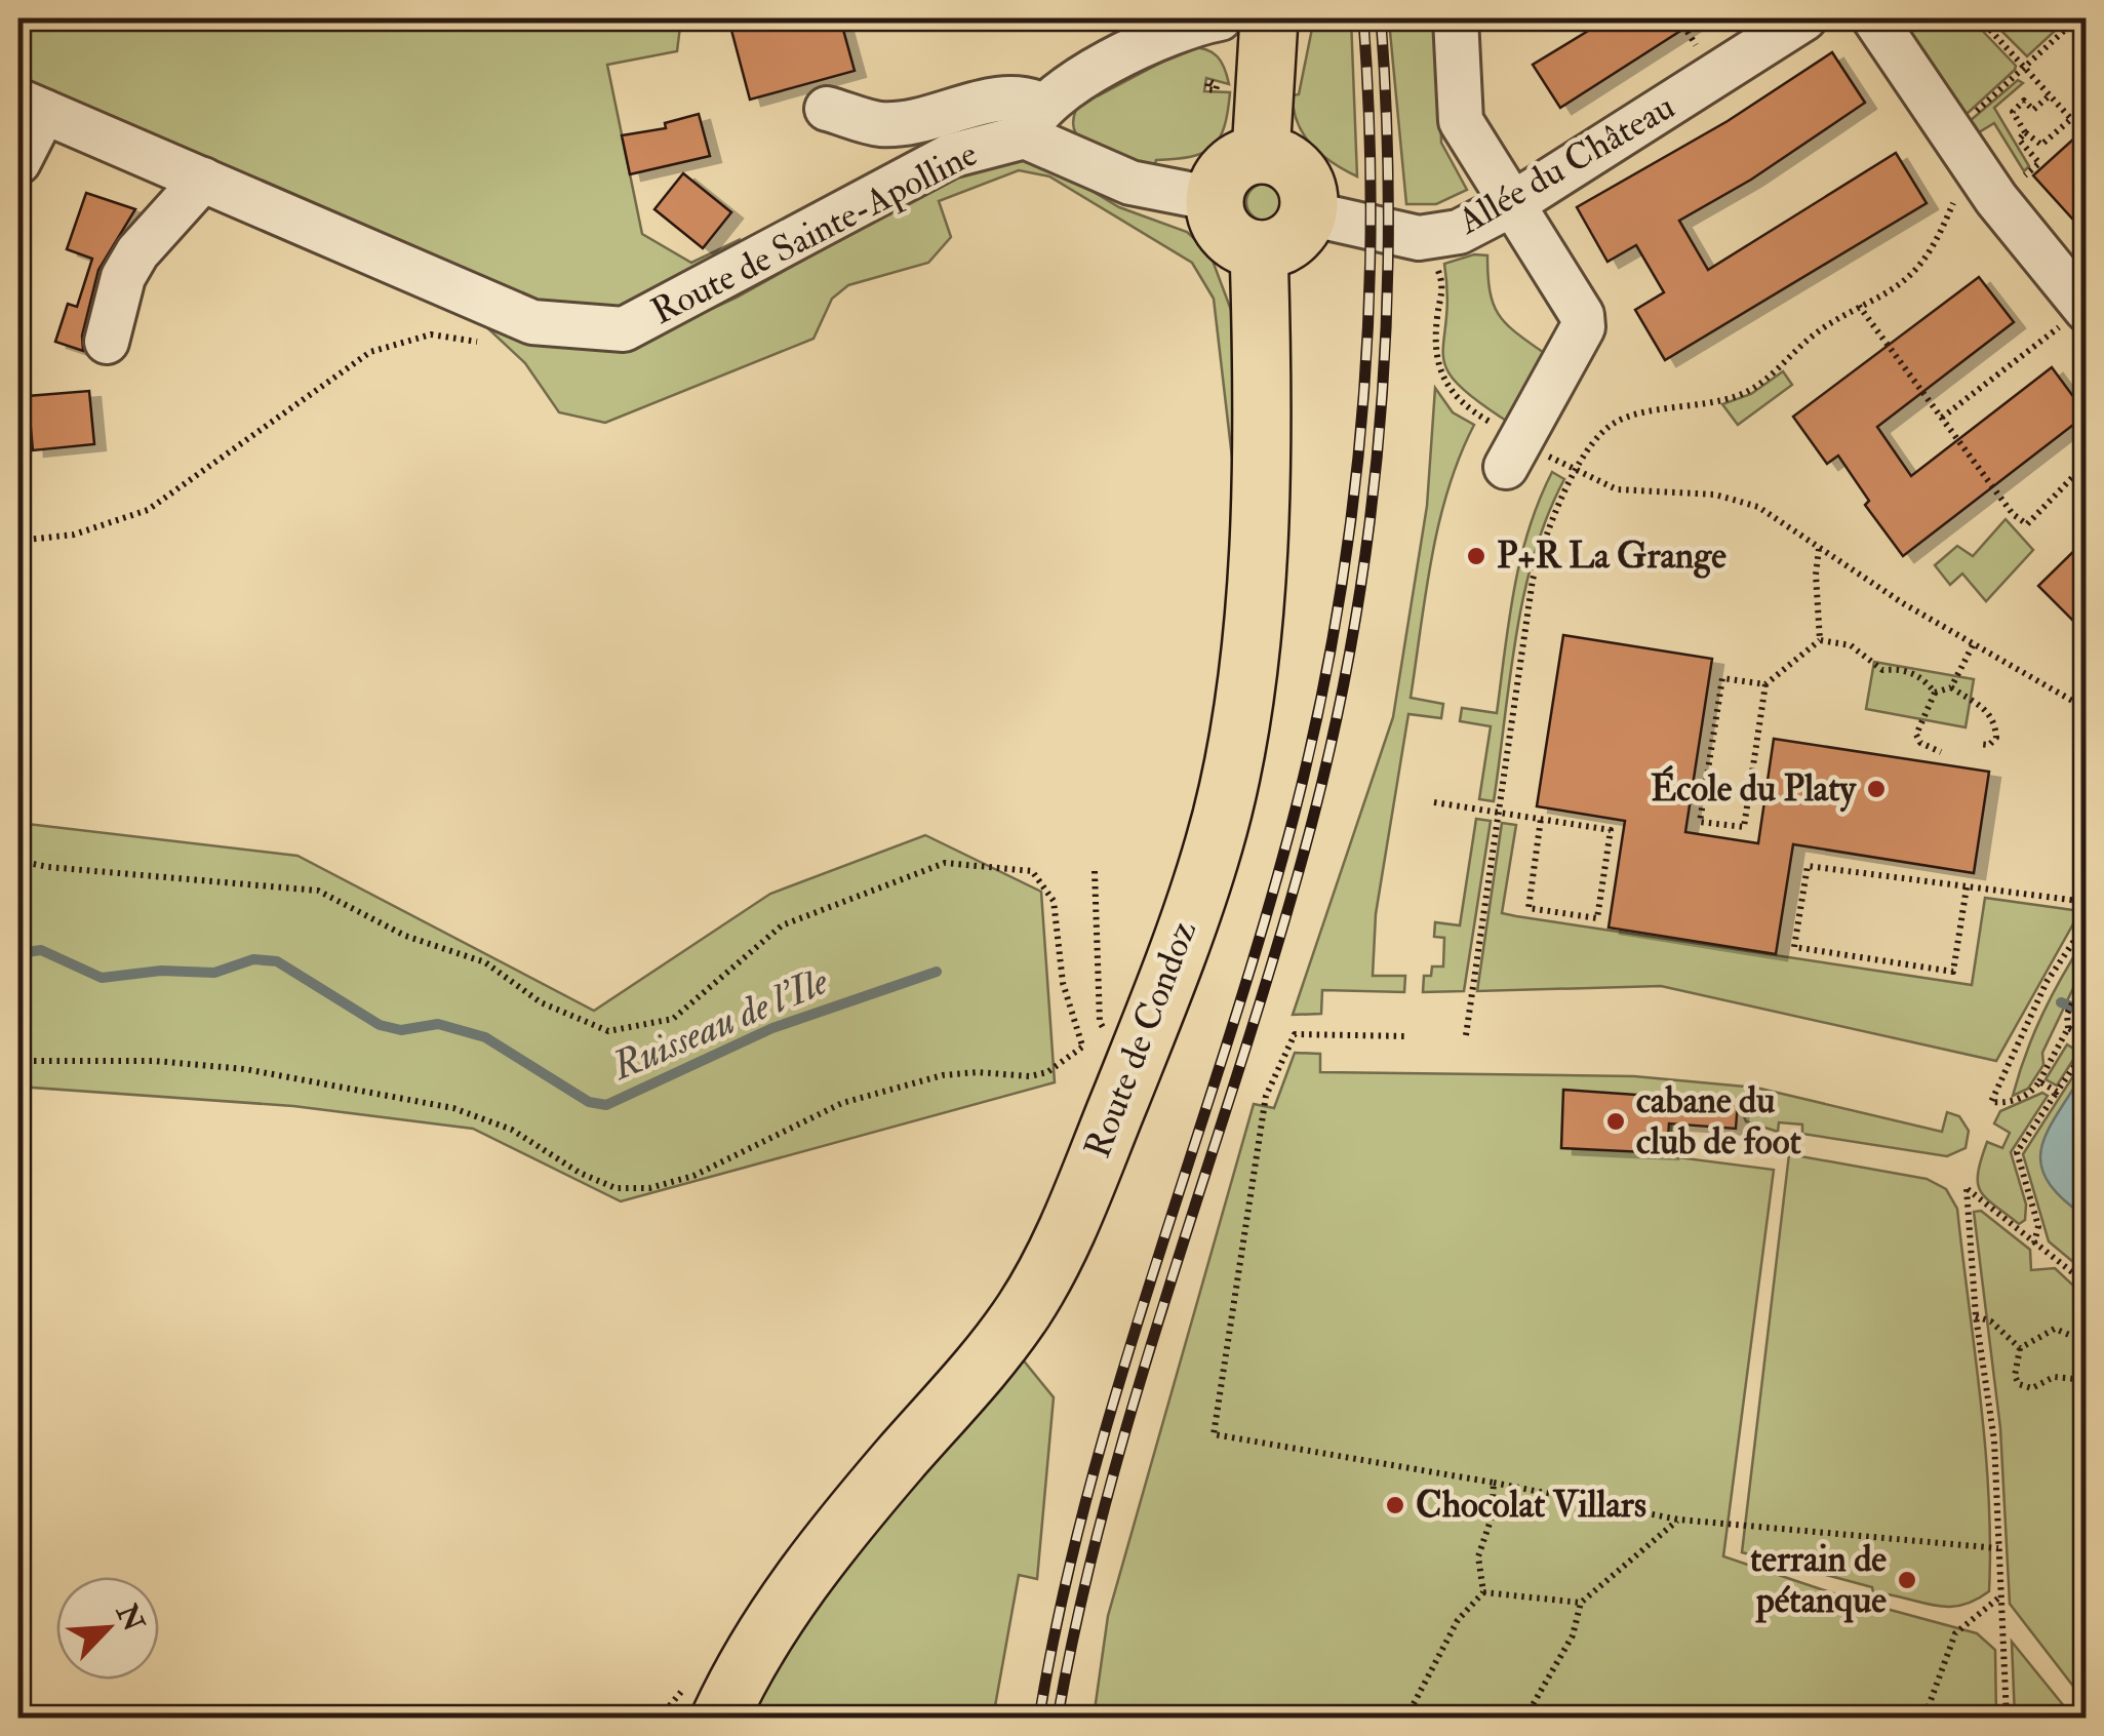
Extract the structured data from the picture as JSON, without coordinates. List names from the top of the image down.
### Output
{
  "streets": {
    "main road": ["Route de Condoz"],
    "street": ["Allée du Château", "Route de Sainte-Apolline"]
  },
  "crossings": [
    ["Allée du Château", "Route de Sainte-Apolline"],
    ["Allée du Château", "Route de Condoz"],
    ["Route de Sainte-Apolline", "Route de Condoz"]
  ],
  "water": ["Ruisseau de l'Ile"],
  "places": [
    "P+R La Grange",
    "École du Platy",
    "cabane du club de foot",
    "Chocolat Villars",
    "terrain de pétanque"
  ],
  "north": "top right"
}
